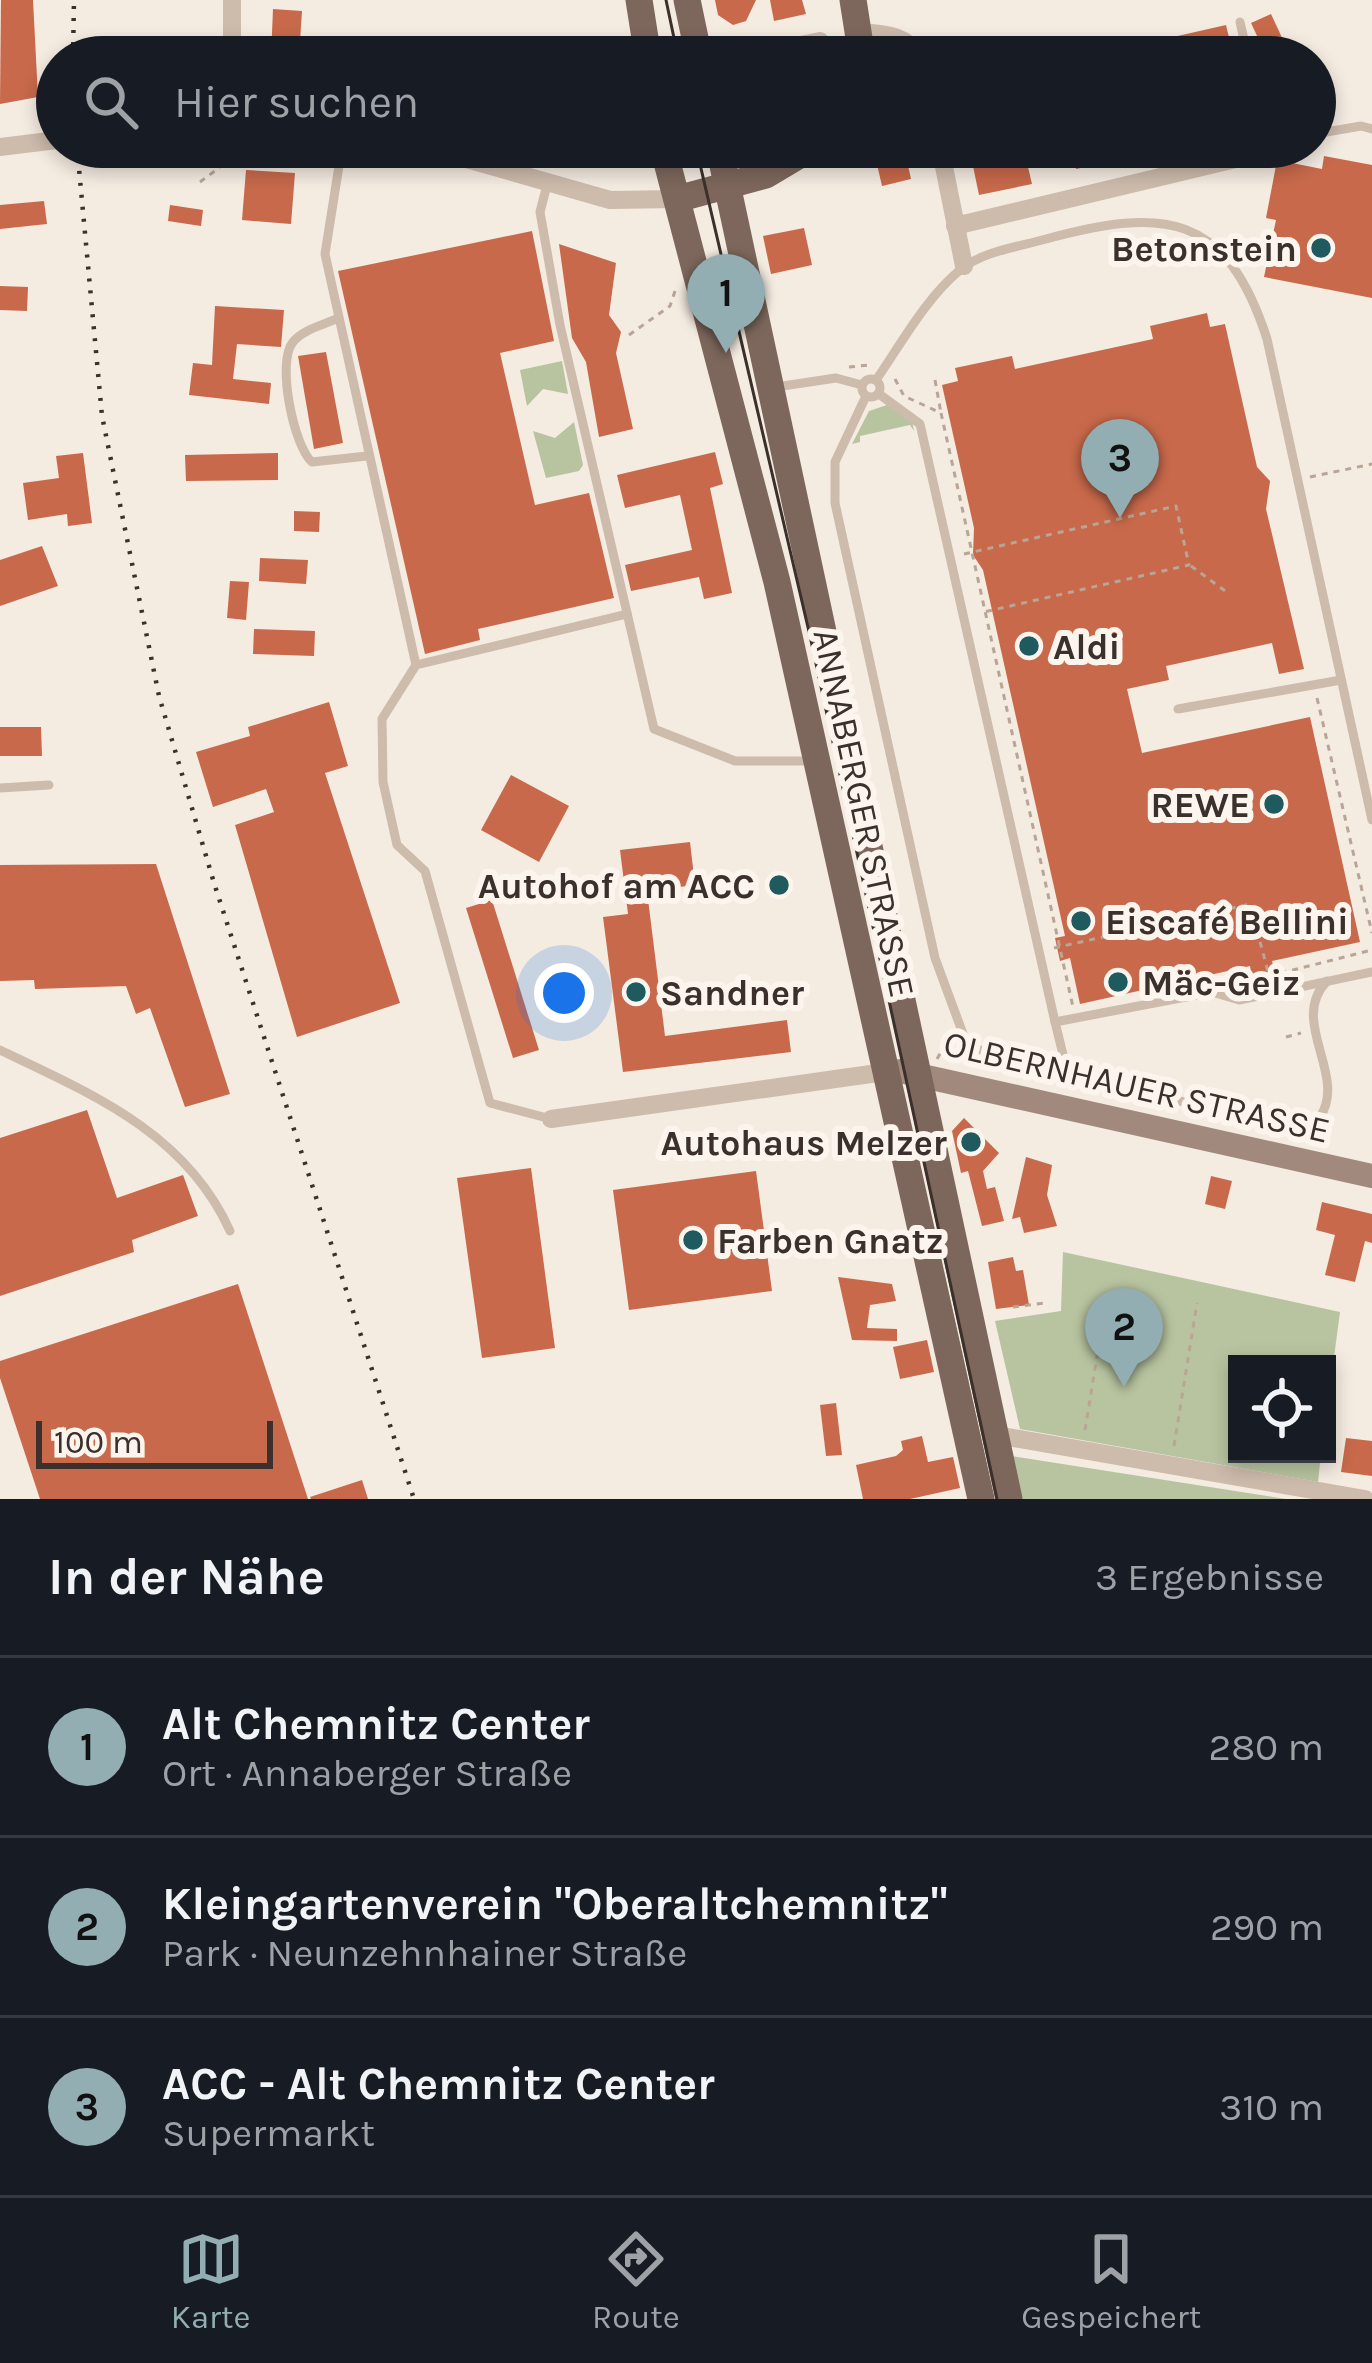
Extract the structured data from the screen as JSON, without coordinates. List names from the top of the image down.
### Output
{
  "streets": {
    "main road": ["ANNABERGER STRASSE"],
    "street": ["OLBERNHAUER STRASSE"]
  },
  "crossings": [
    ["ANNABERGER STRASSE", "OLBERNHAUER STRASSE"]
  ],
  "places": [
    "Betonstein",
    "Aldi",
    "REWE",
    "Autohof am ACC",
    "Eiscafé Bellini",
    "Mäc-Geiz",
    "Sandner",
    "Autohaus Melzer",
    "Farben Gnatz"
  ],
  "scale_bar": "100 m",
  "page": {
    "search": "Hier suchen",
    "pins": ["1", "3", "2"],
    "scale": "100 m",
    "heading": ["In der Nähe", "3 Ergebnisse"],
    "list": [
      {
        "mark": "1",
        "name": "Alt Chemnitz Center",
        "note": "Ort · Annaberger Straße",
        "value": "280 m"
      },
      {
        "mark": "2",
        "name": "Kleingartenverein \"Oberaltchemnitz\"",
        "note": "Park · Neunzehnhainer Straße",
        "value": "290 m"
      },
      {
        "mark": "3",
        "name": "ACC - Alt Chemnitz Center",
        "note": "Supermarkt",
        "value": "310 m"
      }
    ],
    "nav": ["Karte", "Route", "Gespeichert"]
  }
}
